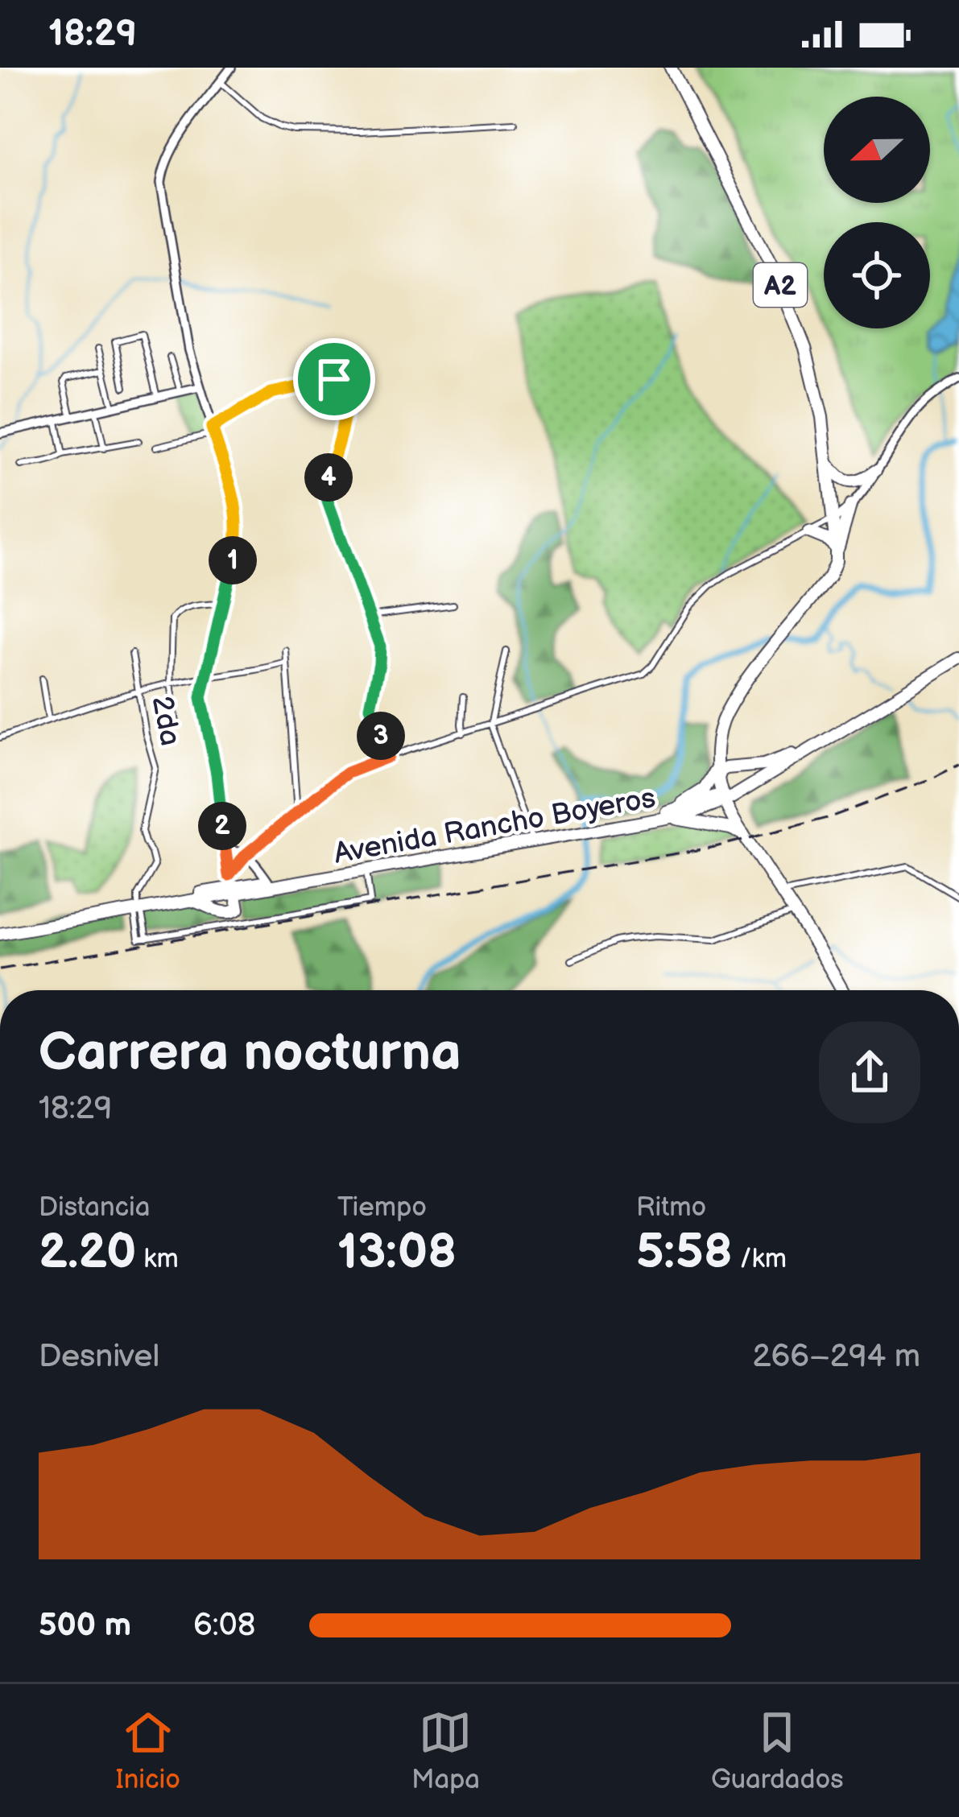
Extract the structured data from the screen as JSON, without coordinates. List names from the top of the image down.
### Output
{
  "streets": {
    "highway": ["A2", "Avenida Rancho Boyeros"],
    "street": ["2da"]
  },
  "crossings": [
    ["2da", "Avenida Rancho Boyeros"]
  ],
  "north": "left",
  "page": {
    "status": "18:29",
    "pins": [
      "4",
      "1",
      "3",
      "2"
    ],
    "heading": ["Carrera nocturna", "18:29"],
    "stats": [
      ["Distancia", "2.20 km"],
      ["Tiempo", "13:08"],
      ["Ritmo", "5:58 /km"]
    ],
    "chart": ["Desnivel", "266–294 m"],
    "list": [
      {
        "name": "500 m",
        "note": "6:08"
      }
    ],
    "tabs": ["Inicio", "Mapa", "Guardados"]
  }
}
